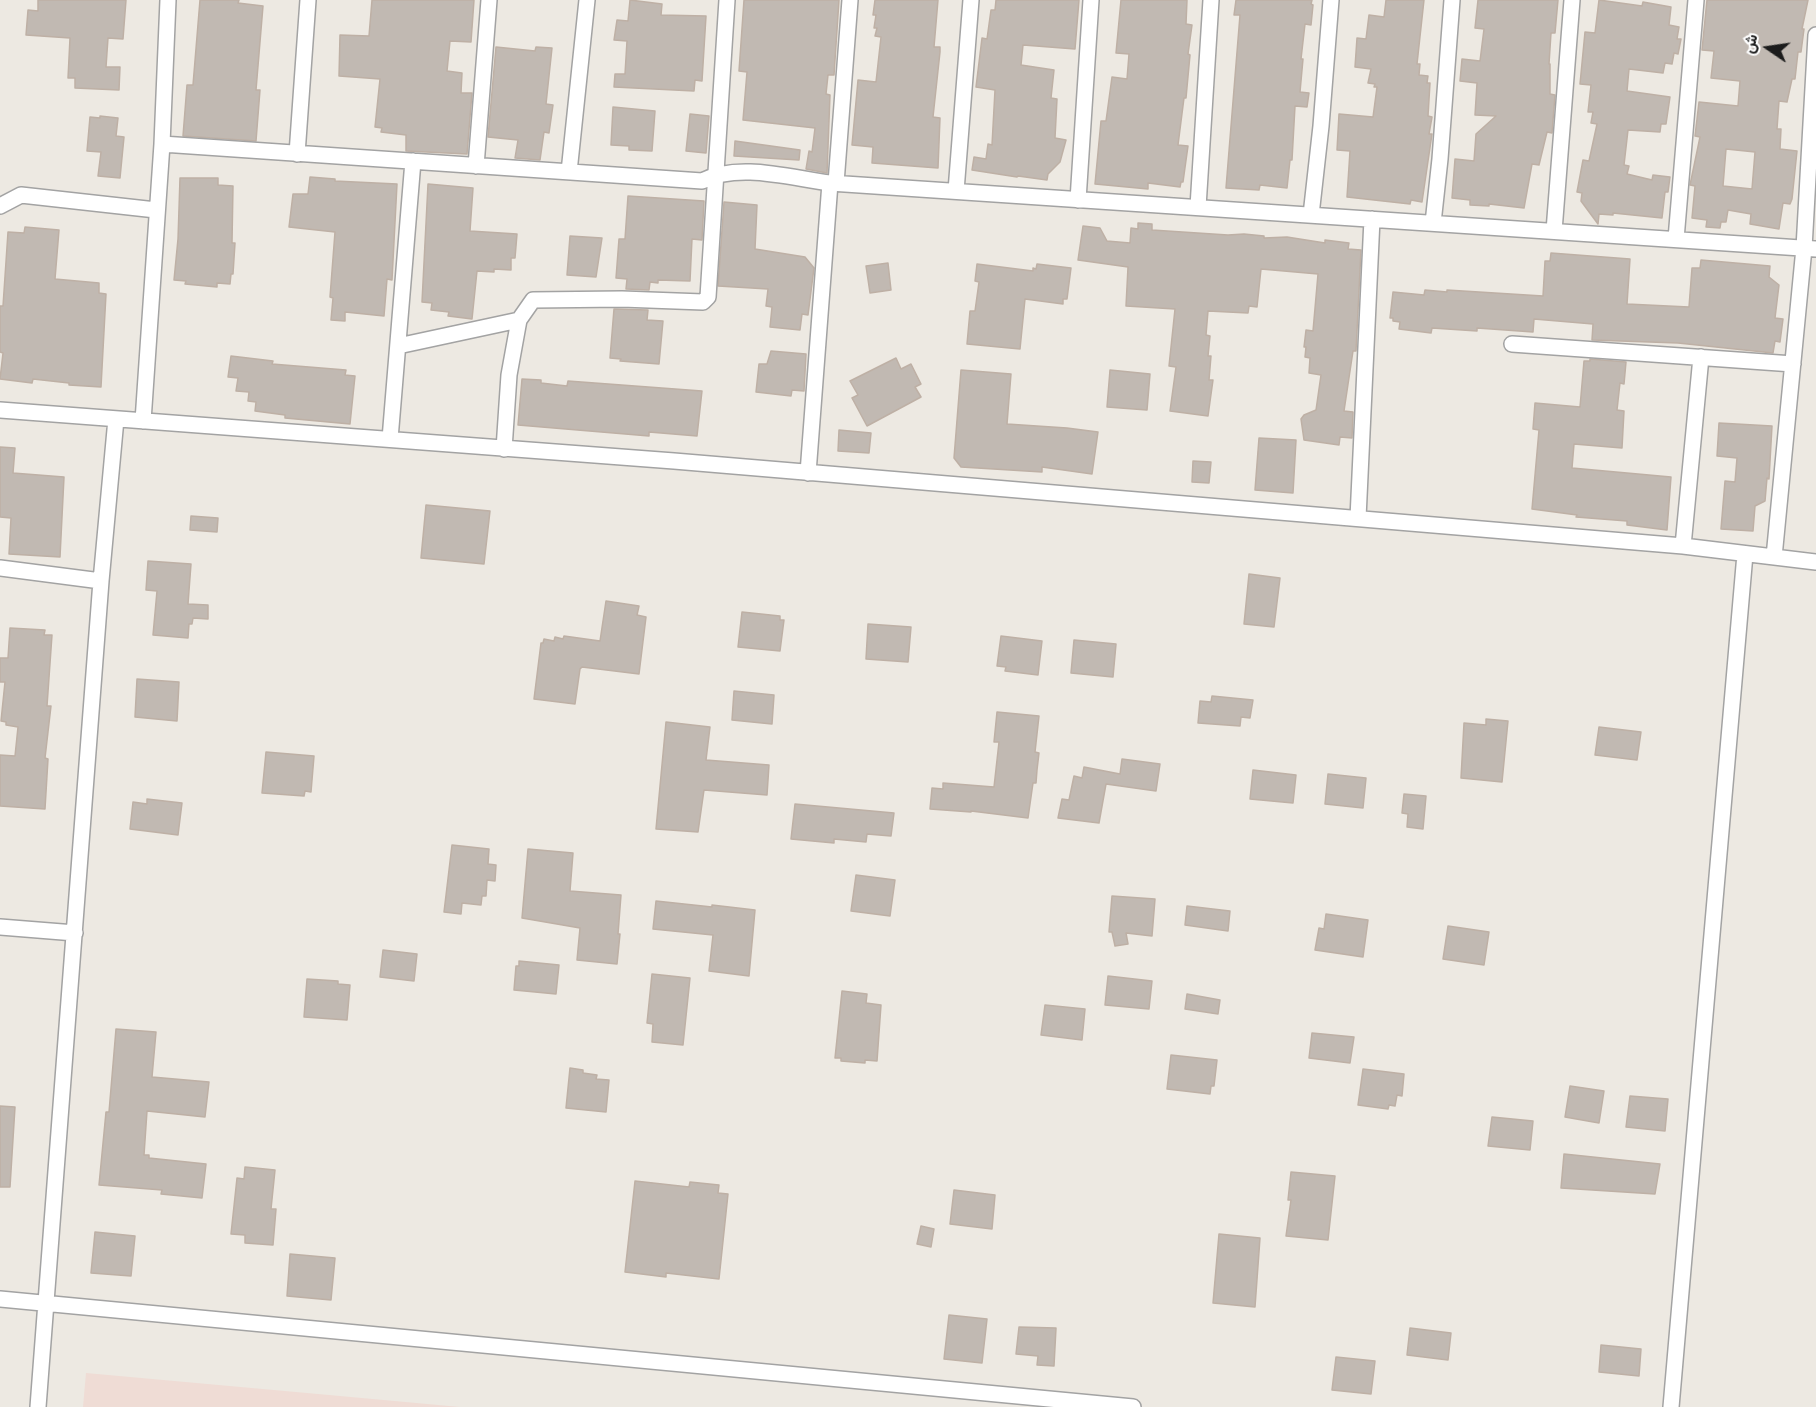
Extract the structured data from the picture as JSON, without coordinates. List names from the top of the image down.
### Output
{
  "north": "left"
}
